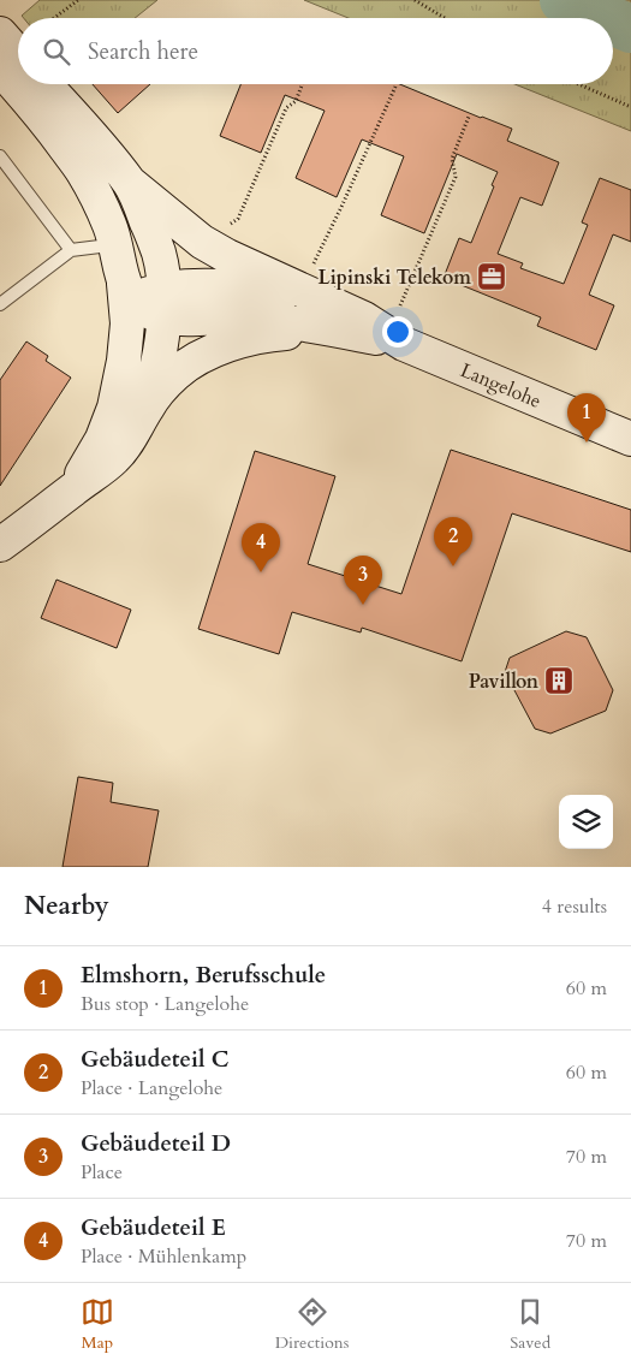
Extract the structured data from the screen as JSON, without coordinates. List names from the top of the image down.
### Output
{
  "streets": {
    "street": ["Langelohe"]
  },
  "places": {
    "office": ["Lipinski Telekom"],
    "building": ["Pavillon"]
  },
  "page": {
    "search": "Search here",
    "pins": [
      "1",
      "2",
      "4",
      "3"
    ],
    "heading": ["Nearby", "4 results"],
    "list": [
      {
        "mark": "1",
        "name": "Elmshorn, Berufsschule",
        "note": "Bus stop · Langelohe",
        "value": "60 m"
      },
      {
        "mark": "2",
        "name": "Gebäudeteil C",
        "note": "Place · Langelohe",
        "value": "60 m"
      },
      {
        "mark": "3",
        "name": "Gebäudeteil D",
        "note": "Place",
        "value": "70 m"
      },
      {
        "mark": "4",
        "name": "Gebäudeteil E",
        "note": "Place · Mühlenkamp",
        "value": "70 m"
      }
    ],
    "nav": ["Map", "Directions", "Saved"]
  }
}
